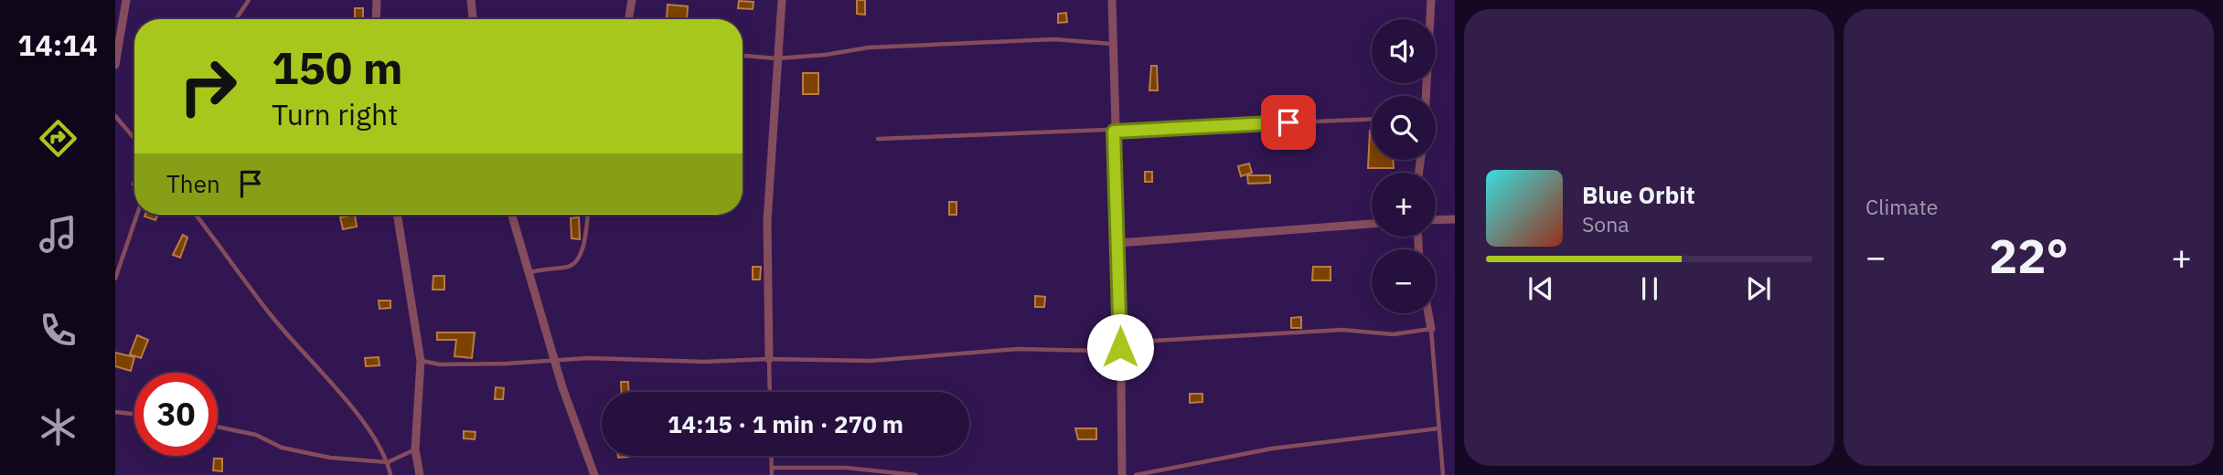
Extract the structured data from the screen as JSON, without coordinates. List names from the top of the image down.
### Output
{
  "page": {
    "tabs": "14:14",
    "tile": "Climate",
    "map_buttons": ["+", "−"],
    "turn": ["150 m", "Turn right"],
    "then": "Then",
    "song": ["Blue Orbit", "Sona"],
    "heat": ["−", "22°", "+"],
    "limit": "30",
    "trip": "14:15 · 1 min · 270 m"
  }
}
